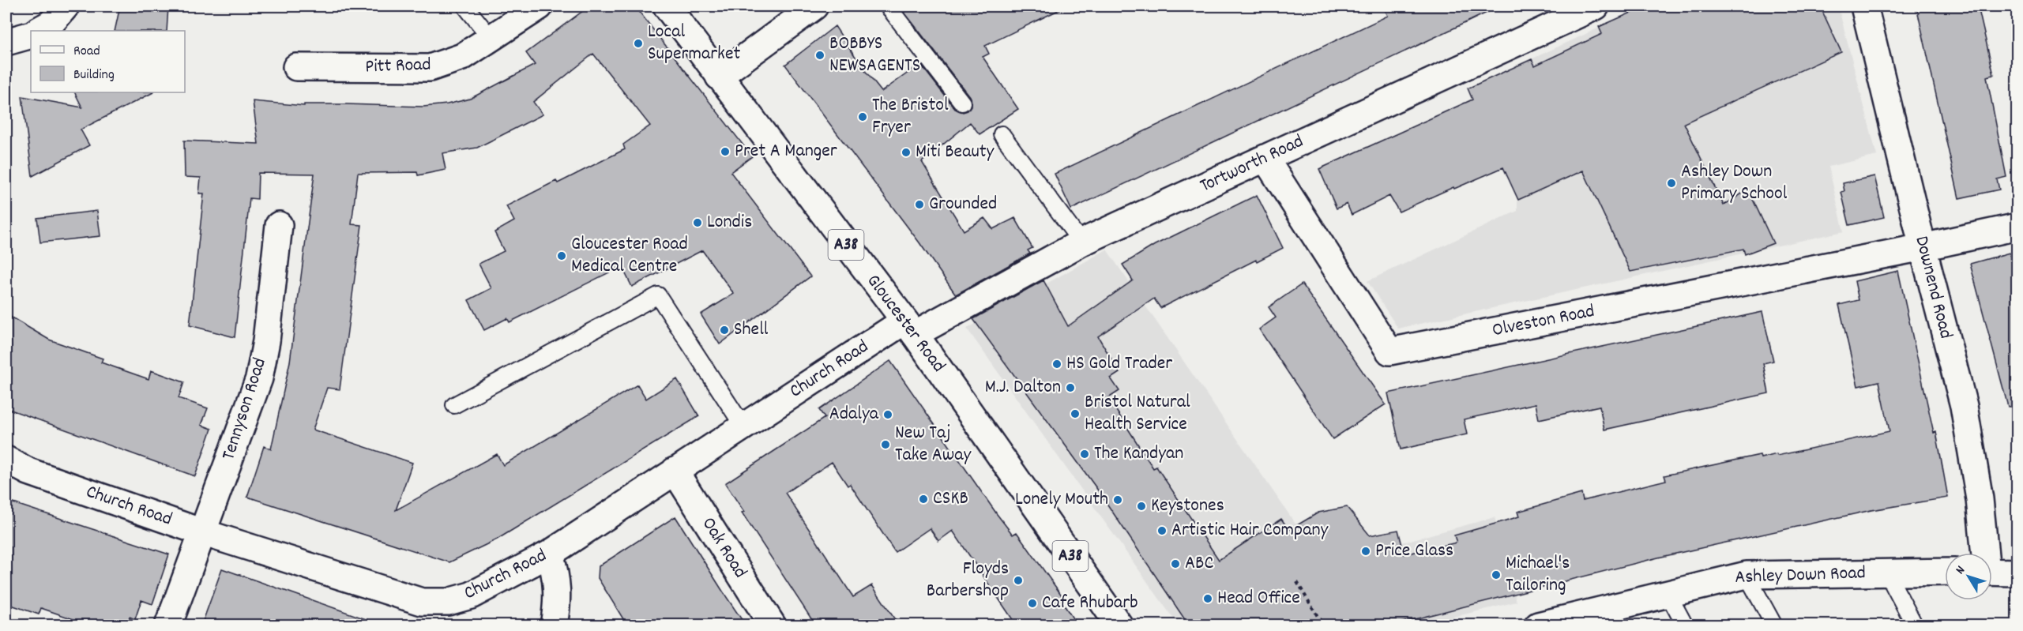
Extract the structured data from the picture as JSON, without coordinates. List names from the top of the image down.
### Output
{
  "streets": {
    "street": [
      "Pitt Road",
      "Tortworth Road",
      "A38",
      "Downend Road",
      "Olveston Road",
      "Gloucester Road",
      "Church Road",
      "Tennyson Road",
      "Oak Road",
      "Ashley Down Road"
    ]
  },
  "crossings": [
    ["Tortworth Road", "Olveston Road"],
    ["Tortworth Road", "Gloucester Road"],
    ["Tortworth Road", "Church Road"],
    ["Downend Road", "Olveston Road"],
    ["Gloucester Road", "Church Road"],
    ["Church Road", "Tennyson Road"],
    ["Church Road", "Oak Road"]
  ],
  "places": [
    "Local Supermarket",
    "BOBBYS NEWSAGENTS",
    "The Bristol Fryer",
    "Pret A Manger",
    "Miti Beauty",
    "Ashley Down Primary School",
    "Grounded",
    "Londis",
    "Gloucester Road Medical Centre",
    "Shell",
    "HS Gold Trader",
    "M.J. Dalton",
    "Bristol Natural Health Service",
    "Adalya",
    "New Taj Take Away",
    "The Kandyan",
    "CSKB",
    "Lonely Mouth",
    "Keystones",
    "Artistic Hair Company",
    "Price Glass",
    "ABC",
    "Michael's Tailoring",
    "Floyds Barbershop",
    "Head Office",
    "Cafe Rhubarb"
  ],
  "legend": ["Road", "Building"],
  "north": "top left"
}
